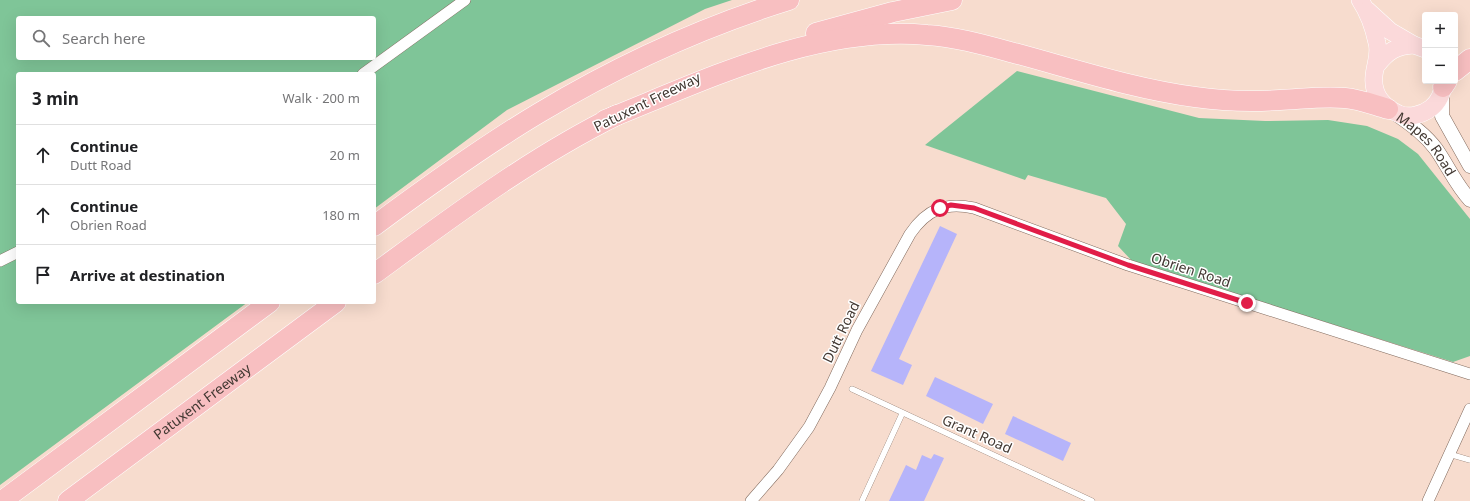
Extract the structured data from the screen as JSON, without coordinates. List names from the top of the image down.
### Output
{
  "streets": {
    "highway": ["Patuxent Freeway"],
    "street": ["Mapes Road", "Obrien Road", "Dutt Road"],
    "lane": ["Grant Road"]
  },
  "crossings": [
    ["Obrien Road", "Dutt Road"]
  ],
  "page": {
    "map_buttons": ["+", "−"],
    "search": "Search here",
    "heading": ["3 min", "Walk · 200 m"],
    "list": [
      ["Continue", "Dutt Road", "20 m"],
      ["Continue", "Obrien Road", "180 m"],
      "Arrive at destination"
    ]
  }
}
